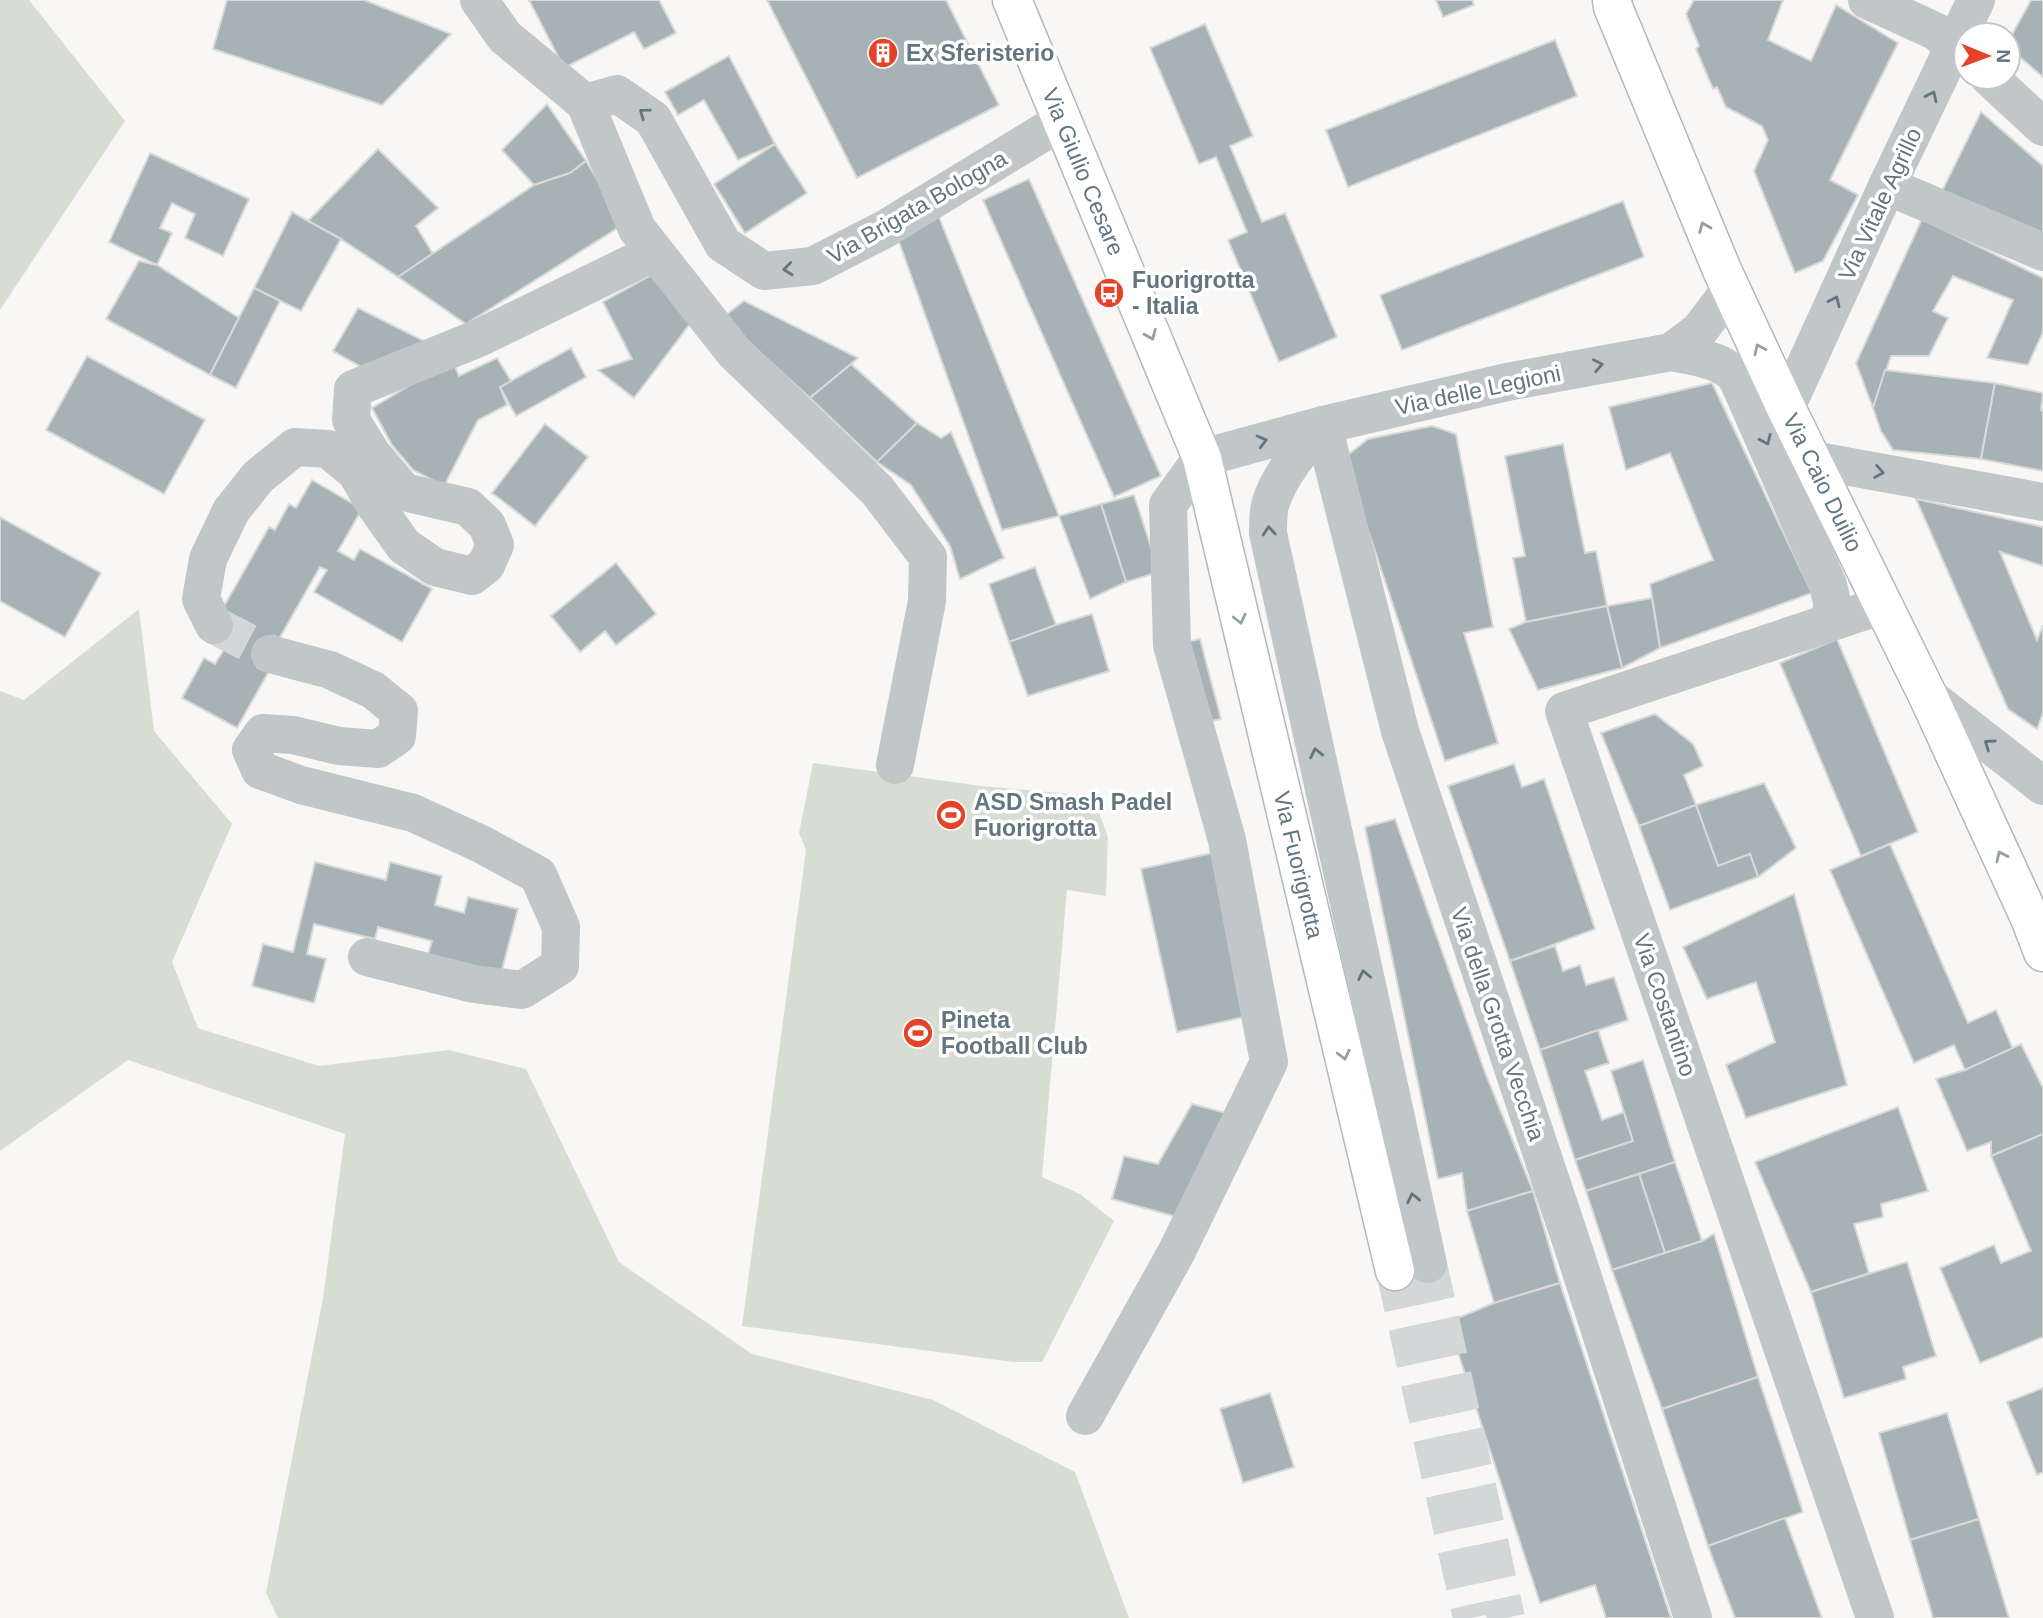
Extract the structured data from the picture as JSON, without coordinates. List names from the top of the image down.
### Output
{
  "streets": {
    "main road": ["Via Giulio Cesare", "Via Caio Duilio", "Via Fuorigrotta"],
    "street": [
      "Via Vitale Agrillo",
      "Via Brigata Bologna",
      "Via delle Legioni",
      "Via Costantino",
      "Via della Grotta Vecchia"
    ]
  },
  "crossings": [
    ["Via Giulio Cesare", "Via Brigata Bologna"],
    ["Via Giulio Cesare", "Via delle Legioni"],
    ["Via Giulio Cesare", "Via Fuorigrotta"],
    ["Via Vitale Agrillo", "Via Caio Duilio"],
    ["Via delle Legioni", "Via Caio Duilio"],
    ["Via delle Legioni", "Via Fuorigrotta"],
    ["Via delle Legioni", "Via della Grotta Vecchia"],
    ["Via Caio Duilio", "Via Costantino"]
  ],
  "one_way": [
    "Via Giulio Cesare",
    "Via Vitale Agrillo",
    "Via delle Legioni",
    "Via Caio Duilio",
    "Via Fuorigrotta"
  ],
  "places": {
    "building": ["Ex Sferisterio"],
    "bus stop": ["Fuorigrotta - Italia"],
    "sports": ["ASD Smash Padel Fuorigrotta", "Pineta Football Club"]
  },
  "north": "right"
}
